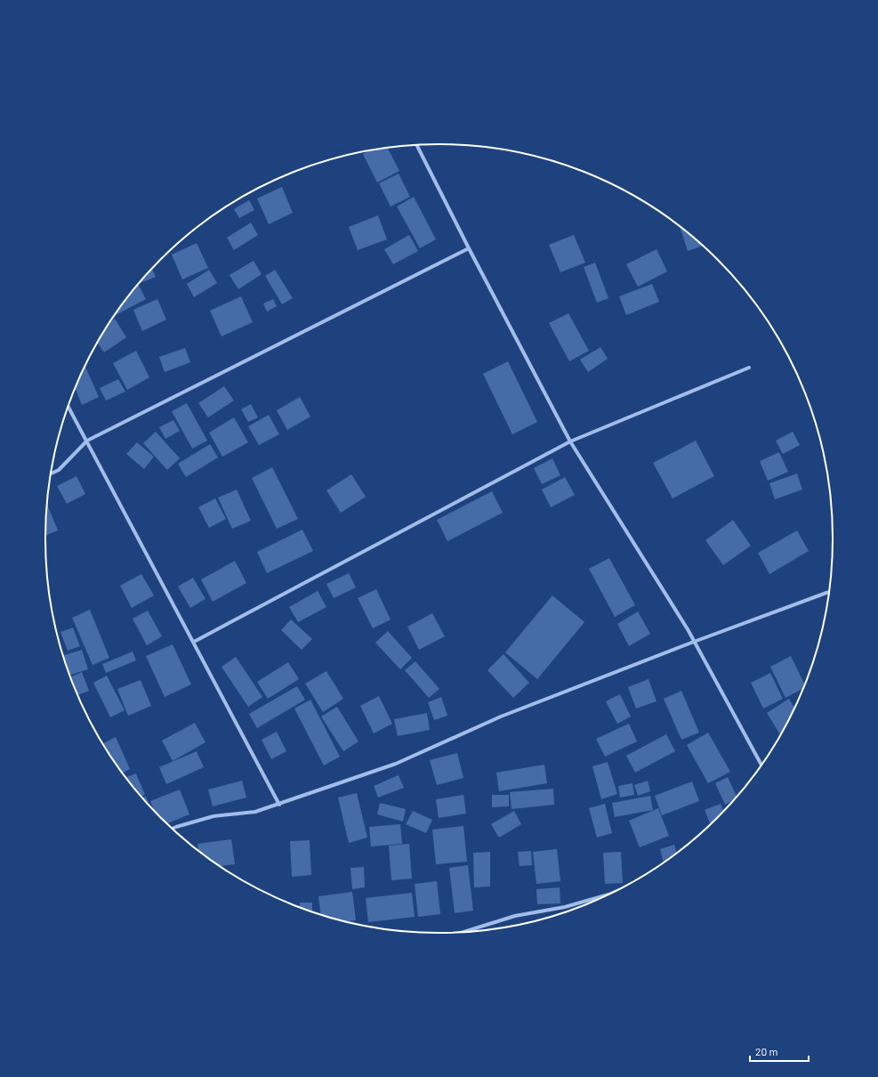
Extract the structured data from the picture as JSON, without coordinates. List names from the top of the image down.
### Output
{
  "scale_bar": "20 m"
}
